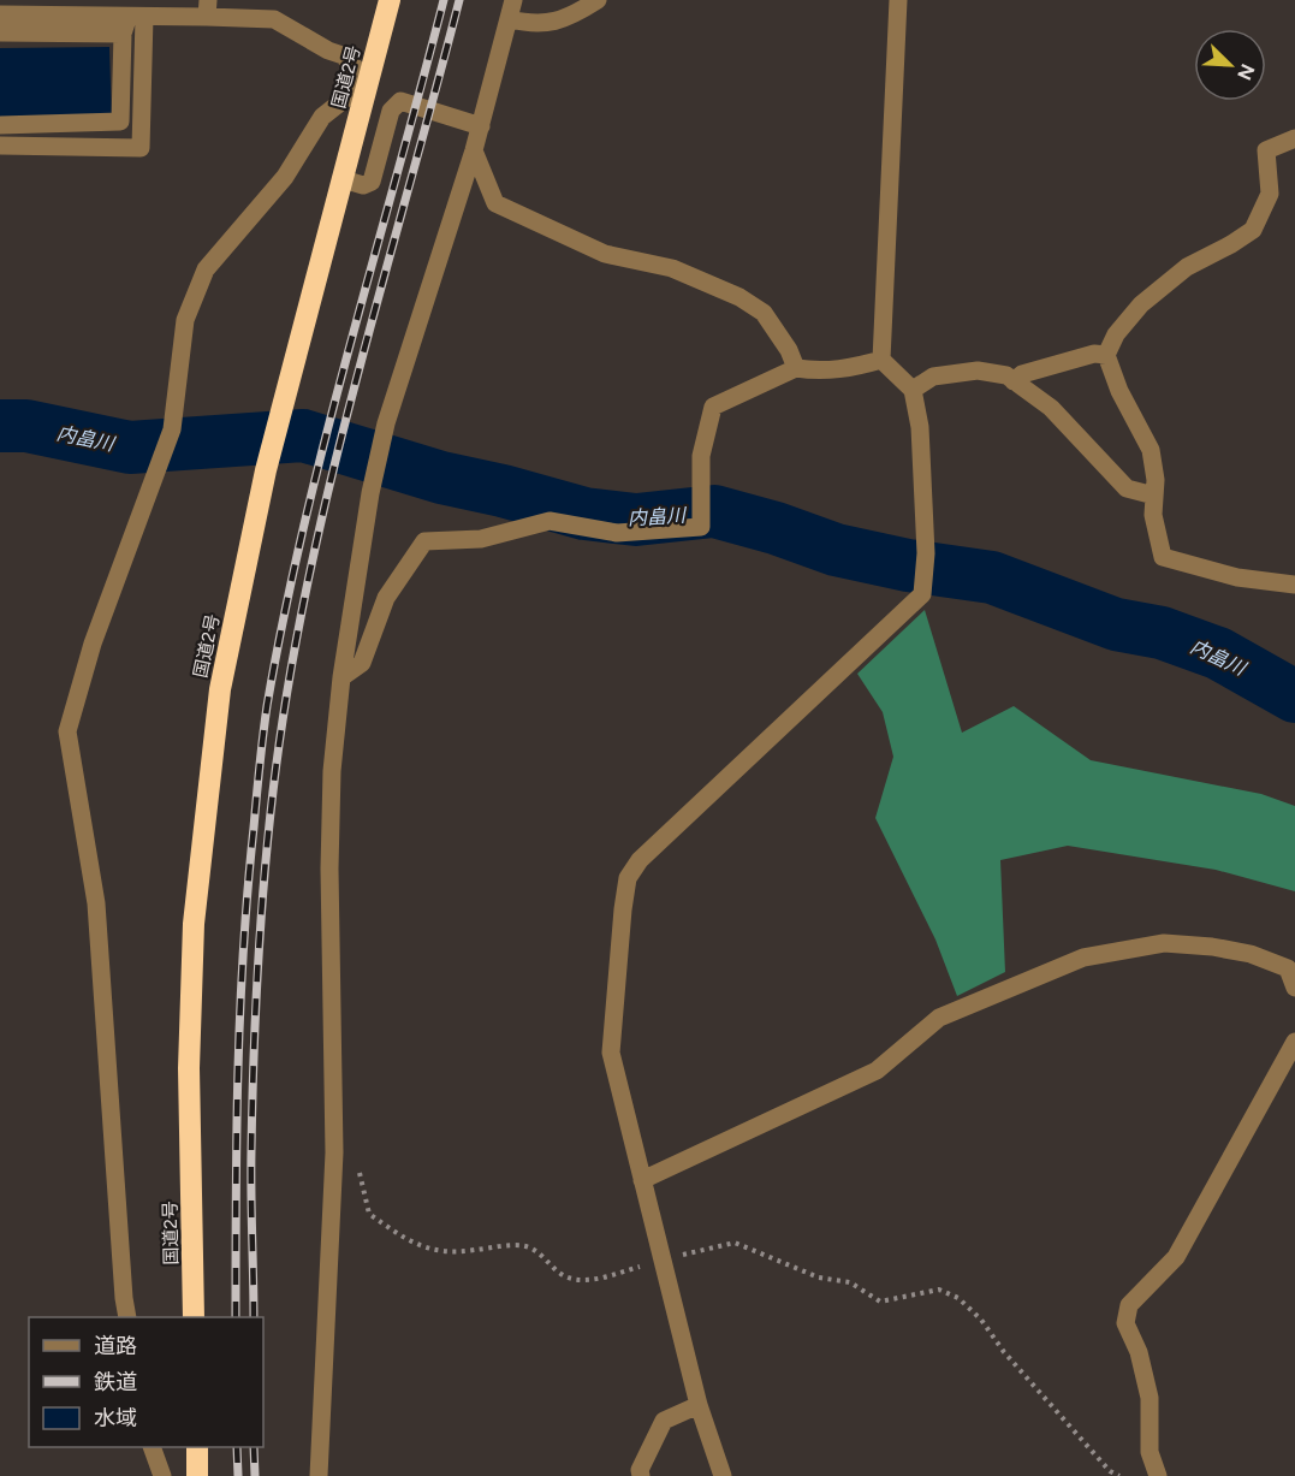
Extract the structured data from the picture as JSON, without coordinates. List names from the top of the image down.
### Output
{
  "streets": {
    "highway": ["国道2号"]
  },
  "water": ["内畠川"],
  "legend": ["道路", "鉄道", "水域"],
  "north": "bottom right"
}
